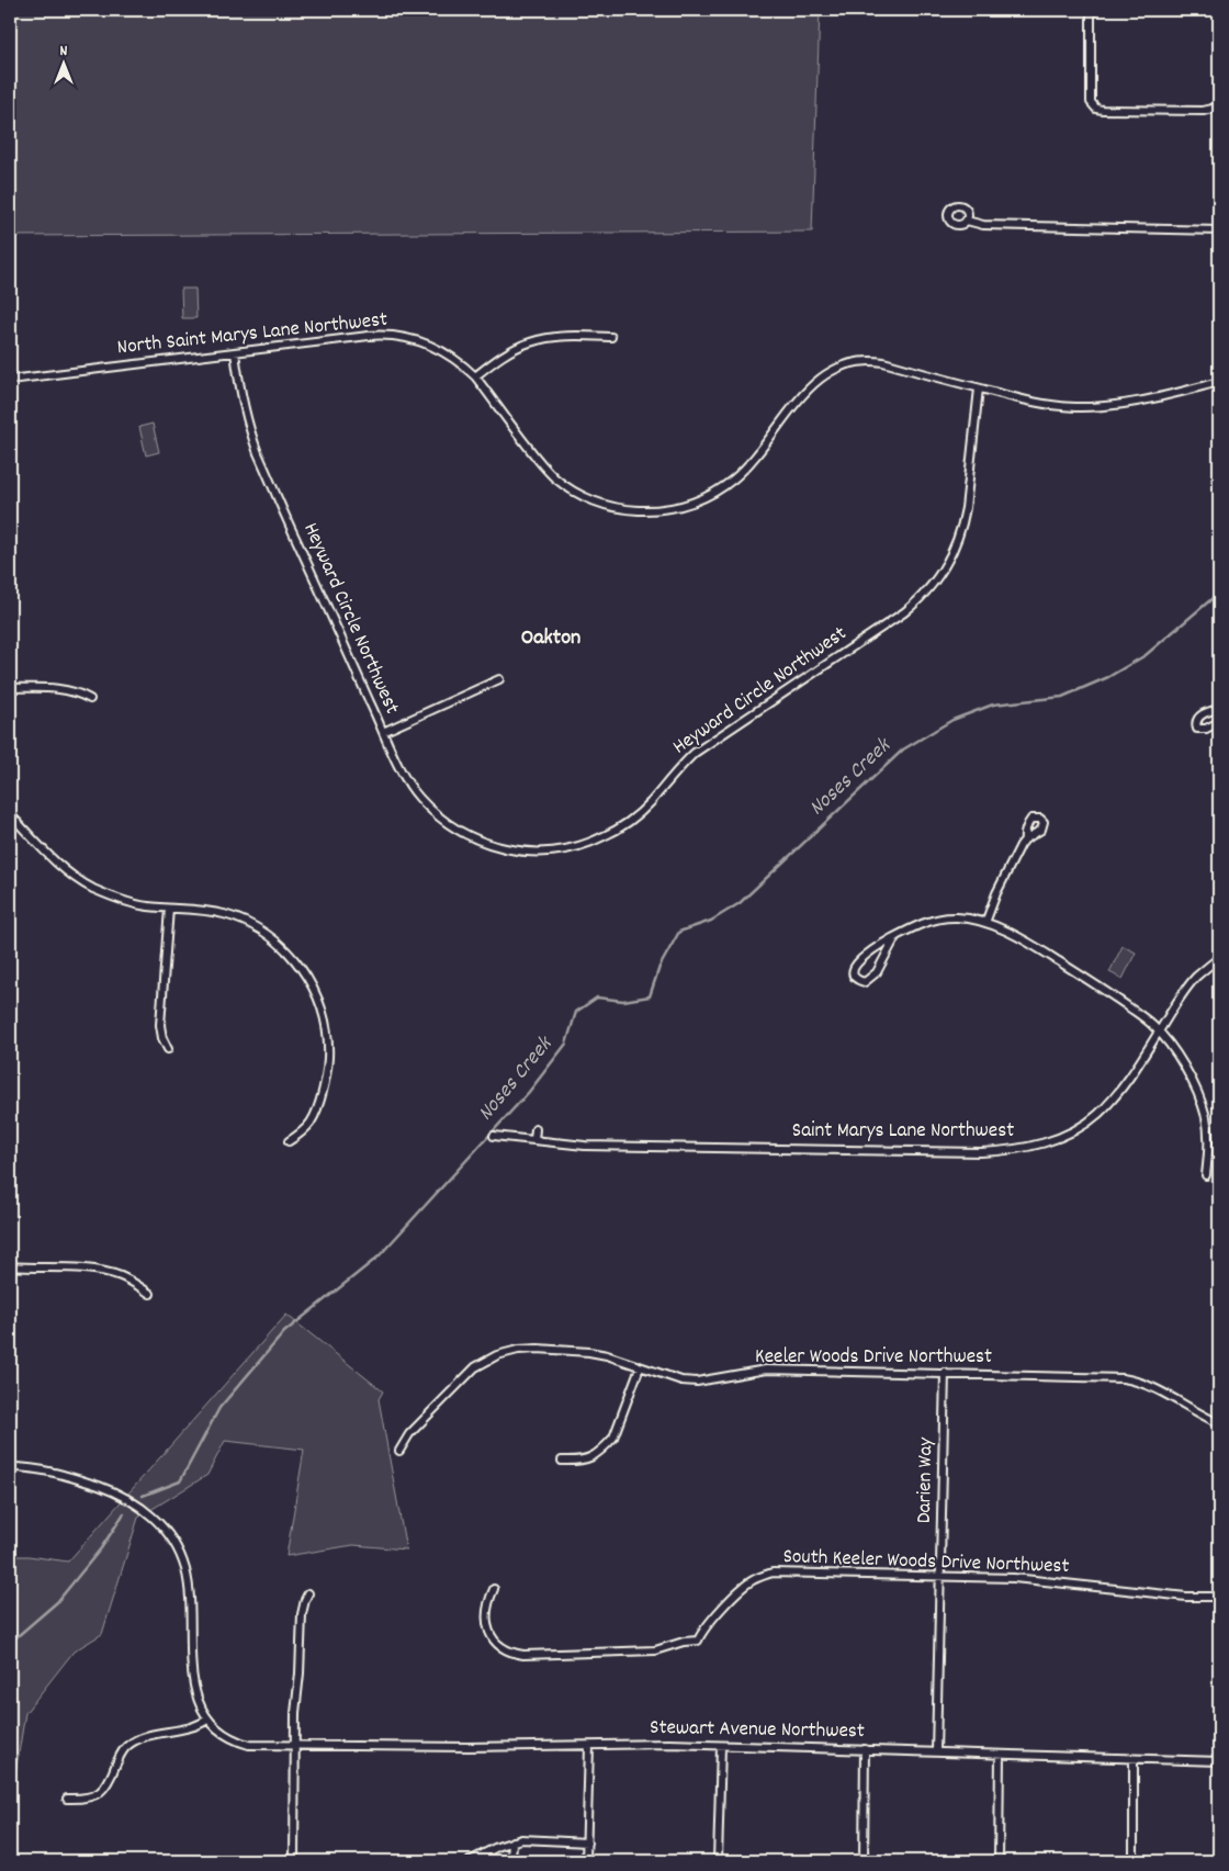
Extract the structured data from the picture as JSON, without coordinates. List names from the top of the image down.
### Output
{
  "streets": {
    "street": [
      "North Saint Marys Lane Northwest",
      "Heyward Circle Northwest",
      "Saint Marys Lane Northwest",
      "Keeler Woods Drive Northwest",
      "Darien Way",
      "South Keeler Woods Drive Northwest",
      "Stewart Avenue Northwest"
    ]
  },
  "crossings": [
    ["North Saint Marys Lane Northwest", "Heyward Circle Northwest"],
    ["Keeler Woods Drive Northwest", "Darien Way"],
    ["Darien Way", "South Keeler Woods Drive Northwest"],
    ["Darien Way", "Stewart Avenue Northwest"]
  ],
  "districts": ["Oakton"],
  "water": ["Noses Creek"],
  "north": "top"
}
